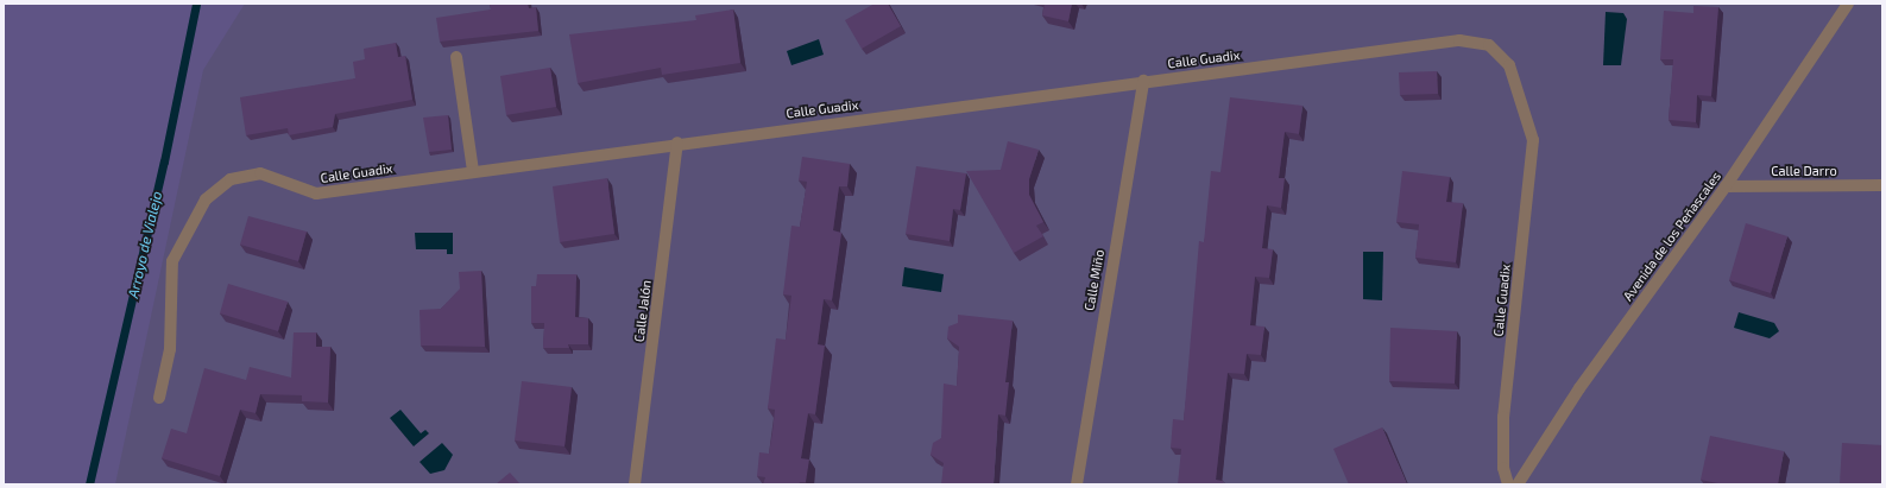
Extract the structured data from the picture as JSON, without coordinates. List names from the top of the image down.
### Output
{
  "streets": {
    "street": [
      "Calle Guadix",
      "Calle Darro",
      "Avenida de los Peñascales",
      "Calle Miño",
      "Calle Jalón"
    ]
  },
  "crossings": [
    ["Calle Guadix", "Calle Miño"],
    ["Calle Guadix", "Calle Jalón"],
    ["Calle Darro", "Avenida de los Peñascales"]
  ],
  "water": ["Arroyo de Vialejo"]
}
